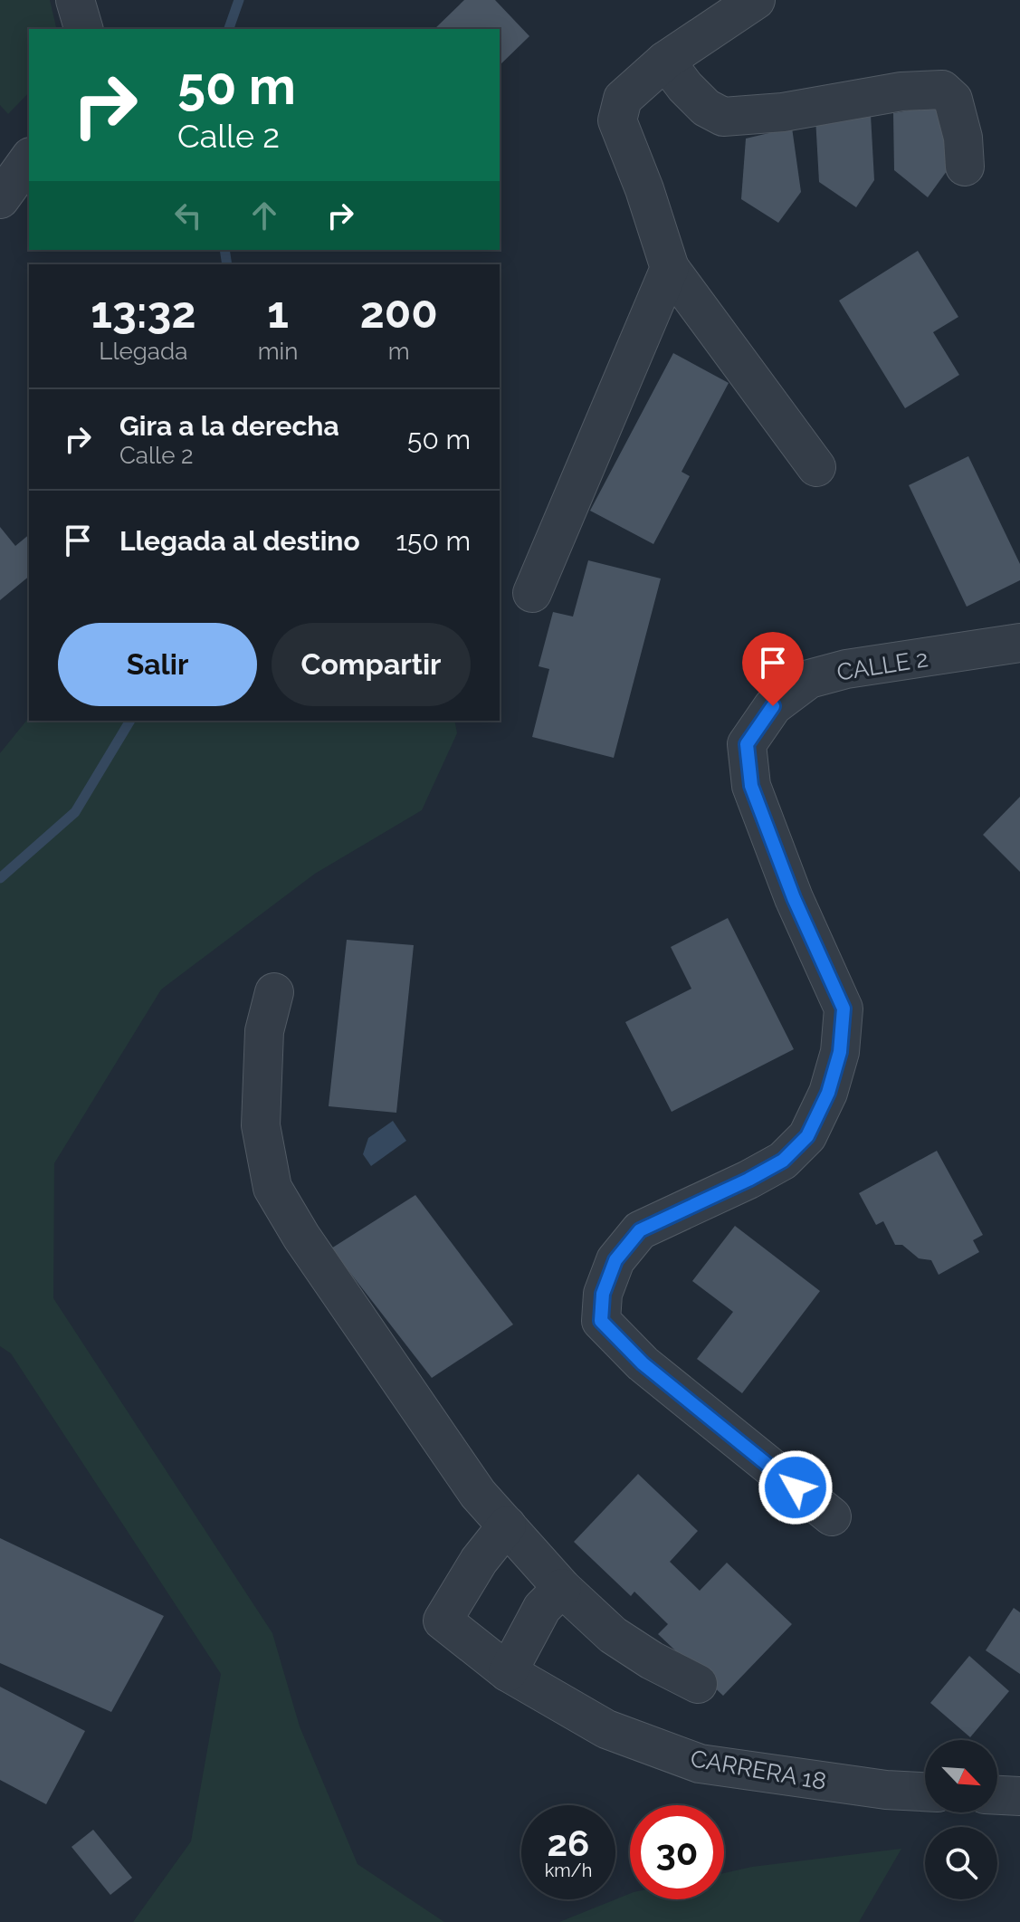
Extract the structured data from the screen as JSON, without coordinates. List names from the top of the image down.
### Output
{
  "streets": {
    "street": ["CALLE 2", "CARRERA 18"]
  },
  "north": "bottom right",
  "page": {
    "turn": ["50 m", "Calle 2"],
    "eta": [
      "13:32",
      "Llegada",
      "1",
      "min",
      "200",
      "m"
    ],
    "list": [
      {
        "name": "Gira a la derecha",
        "note": "Calle 2",
        "value": "50 m"
      },
      {
        "name": "Llegada al destino",
        "value": "150 m"
      }
    ],
    "buttons": ["Salir", "Compartir"],
    "speed": "26 km/h",
    "limit": "30"
  }
}
